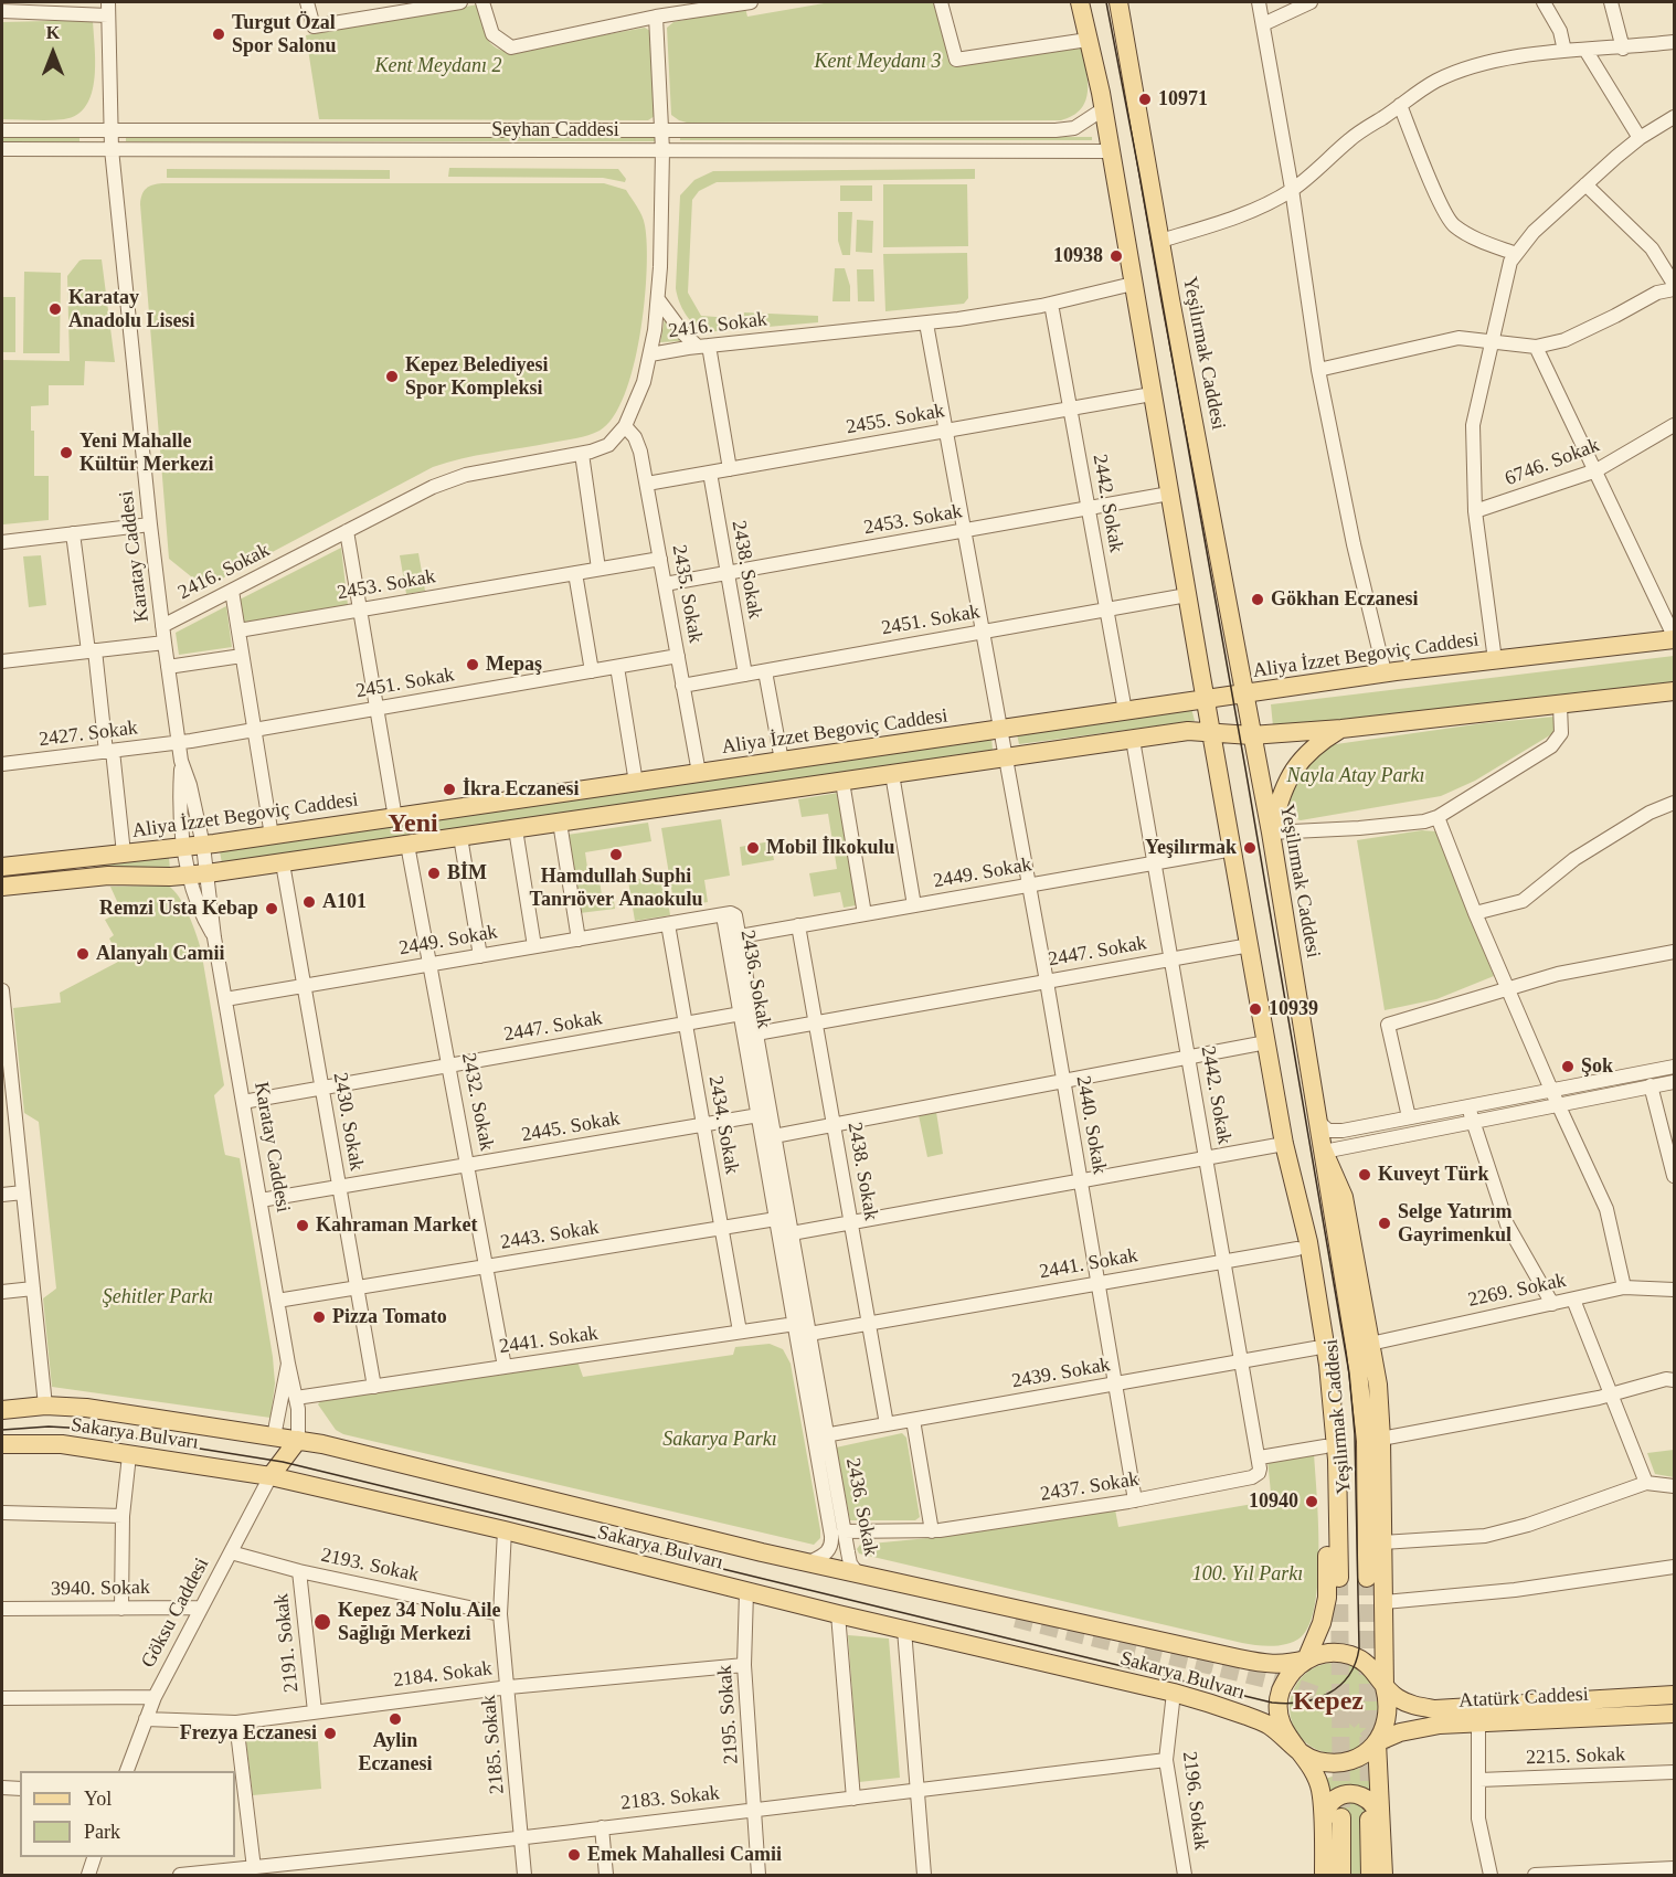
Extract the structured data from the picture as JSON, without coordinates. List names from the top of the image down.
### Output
{
  "streets": {
    "main road": [
      "Yeşilırmak Caddesi",
      "Aliya İzzet Begoviç Caddesi",
      "Sakarya Bulvarı",
      "Atatürk Caddesi"
    ],
    "street": [
      "Seyhan Caddesi",
      "2416. Sokak",
      "2455. Sokak",
      "6746. Sokak",
      "2442. Sokak",
      "2453. Sokak",
      "Karatay Caddesi",
      "2438. Sokak",
      "2435. Sokak",
      "2451. Sokak",
      "2427. Sokak",
      "2449. Sokak",
      "2447. Sokak",
      "2436. Sokak",
      "2432. Sokak",
      "2430. Sokak",
      "2434. Sokak",
      "2440. Sokak",
      "2445. Sokak",
      "2443. Sokak",
      "2441. Sokak",
      "2269. Sokak",
      "2439. Sokak",
      "2437. Sokak",
      "2193. Sokak",
      "3940. Sokak",
      "Göksu Caddesi",
      "2191. Sokak",
      "2184. Sokak",
      "2195. Sokak",
      "2185. Sokak",
      "2215. Sokak",
      "2183. Sokak",
      "2196. Sokak"
    ]
  },
  "crossings": [
    ["Seyhan Caddesi", "Karatay Caddesi"],
    ["2416. Sokak", "2442. Sokak"],
    ["2416. Sokak", "Karatay Caddesi"],
    ["2416. Sokak", "2435. Sokak"],
    ["Yeşilırmak Caddesi", "Aliya İzzet Begoviç Caddesi"],
    ["2455. Sokak", "2442. Sokak"],
    ["2455. Sokak", "2438. Sokak"],
    ["2455. Sokak", "2435. Sokak"],
    ["2442. Sokak", "2453. Sokak"],
    ["2442. Sokak", "2451. Sokak"],
    ["2442. Sokak", "Aliya İzzet Begoviç Caddesi"],
    ["2442. Sokak", "2449. Sokak"],
    ["2442. Sokak", "2447. Sokak"],
    ["2442. Sokak", "2441. Sokak"],
    ["2442. Sokak", "2439. Sokak"],
    ["2442. Sokak", "2437. Sokak"],
    ["2453. Sokak", "2438. Sokak"],
    ["2453. Sokak", "2435. Sokak"],
    ["Karatay Caddesi", "2451. Sokak"],
    ["Karatay Caddesi", "Aliya İzzet Begoviç Caddesi"],
    ["Karatay Caddesi", "2427. Sokak"],
    ["Karatay Caddesi", "2449. Sokak"],
    ["Karatay Caddesi", "2447. Sokak"],
    ["Karatay Caddesi", "2445. Sokak"],
    ["Karatay Caddesi", "2443. Sokak"],
    ["Karatay Caddesi", "2441. Sokak"],
    ["Karatay Caddesi", "Sakarya Bulvarı"],
    ["2438. Sokak", "2451. Sokak"],
    ["2438. Sokak", "2449. Sokak"],
    ["2438. Sokak", "2447. Sokak"],
    ["2438. Sokak", "2441. Sokak"],
    ["2438. Sokak", "2439. Sokak"],
    ["2435. Sokak", "2451. Sokak"],
    ["2435. Sokak", "Aliya İzzet Begoviç Caddesi"],
    ["2451. Sokak", "2427. Sokak"],
    ["Aliya İzzet Begoviç Caddesi", "2440. Sokak"],
    ["2449. Sokak", "2436. Sokak"],
    ["2449. Sokak", "2432. Sokak"],
    ["2449. Sokak", "2430. Sokak"],
    ["2449. Sokak", "2434. Sokak"],
    ["2449. Sokak", "2440. Sokak"],
    ["2447. Sokak", "2436. Sokak"],
    ["2447. Sokak", "2432. Sokak"],
    ["2447. Sokak", "2430. Sokak"],
    ["2447. Sokak", "2434. Sokak"],
    ["2447. Sokak", "2440. Sokak"],
    ["2436. Sokak", "2445. Sokak"],
    ["2436. Sokak", "2443. Sokak"],
    ["2436. Sokak", "2441. Sokak"],
    ["2436. Sokak", "2439. Sokak"],
    ["2436. Sokak", "Sakarya Bulvarı"],
    ["2436. Sokak", "2437. Sokak"],
    ["2432. Sokak", "2445. Sokak"],
    ["2432. Sokak", "2443. Sokak"],
    ["2432. Sokak", "2441. Sokak"],
    ["2430. Sokak", "2445. Sokak"],
    ["2430. Sokak", "2443. Sokak"],
    ["2430. Sokak", "2441. Sokak"],
    ["2434. Sokak", "2445. Sokak"],
    ["2434. Sokak", "2443. Sokak"],
    ["2434. Sokak", "2441. Sokak"],
    ["2440. Sokak", "2441. Sokak"],
    ["2440. Sokak", "2439. Sokak"],
    ["2440. Sokak", "2437. Sokak"],
    ["Sakarya Bulvarı", "Göksu Caddesi"],
    ["Sakarya Bulvarı", "Atatürk Caddesi"],
    ["Sakarya Bulvarı", "2195. Sokak"],
    ["Sakarya Bulvarı", "2185. Sokak"],
    ["Sakarya Bulvarı", "2196. Sokak"],
    ["2193. Sokak", "Göksu Caddesi"],
    ["2193. Sokak", "2191. Sokak"],
    ["2193. Sokak", "2185. Sokak"],
    ["3940. Sokak", "Göksu Caddesi"],
    ["Göksu Caddesi", "2184. Sokak"],
    ["2191. Sokak", "2184. Sokak"],
    ["2184. Sokak", "2195. Sokak"],
    ["2184. Sokak", "2185. Sokak"],
    ["2195. Sokak", "2183. Sokak"],
    ["2185. Sokak", "2183. Sokak"],
    ["2183. Sokak", "2196. Sokak"]
  ],
  "districts": ["Yeni", "Kepez"],
  "parks": [
    "Kent Meydanı 3",
    "Kent Meydanı 2",
    "Nayla Atay Parkı",
    "Şehitler Parkı",
    "Sakarya Parkı",
    "100. Yıl Parkı"
  ],
  "places": [
    "Turgut Özal Spor Salonu",
    "10971",
    "10938",
    "Karatay Anadolu Lisesi",
    "Kepez Belediyesi Spor Kompleksi",
    "Yeni Mahalle Kültür Merkezi",
    "Gökhan Eczanesi",
    "Mepaş",
    "İkra Eczanesi",
    "Mobil İlkokulu",
    "Yeşilırmak",
    "Hamdullah Suphi Tanrıöver Anaokulu",
    "BİM",
    "A101",
    "Remzi Usta Kebap",
    "Alanyalı Camii",
    "10939",
    "Şok",
    "Kuveyt Türk",
    "Selge Yatırım Gayrimenkul",
    "Kahraman Market",
    "Pizza Tomato",
    "10940",
    "Kepez 34 Nolu Aile Sağlığı Merkezi",
    "Aylin Eczanesi",
    "Frezya Eczanesi",
    "Emek Mahallesi Camii"
  ],
  "legend": ["Yol", "Park"],
  "north": "top"
}
